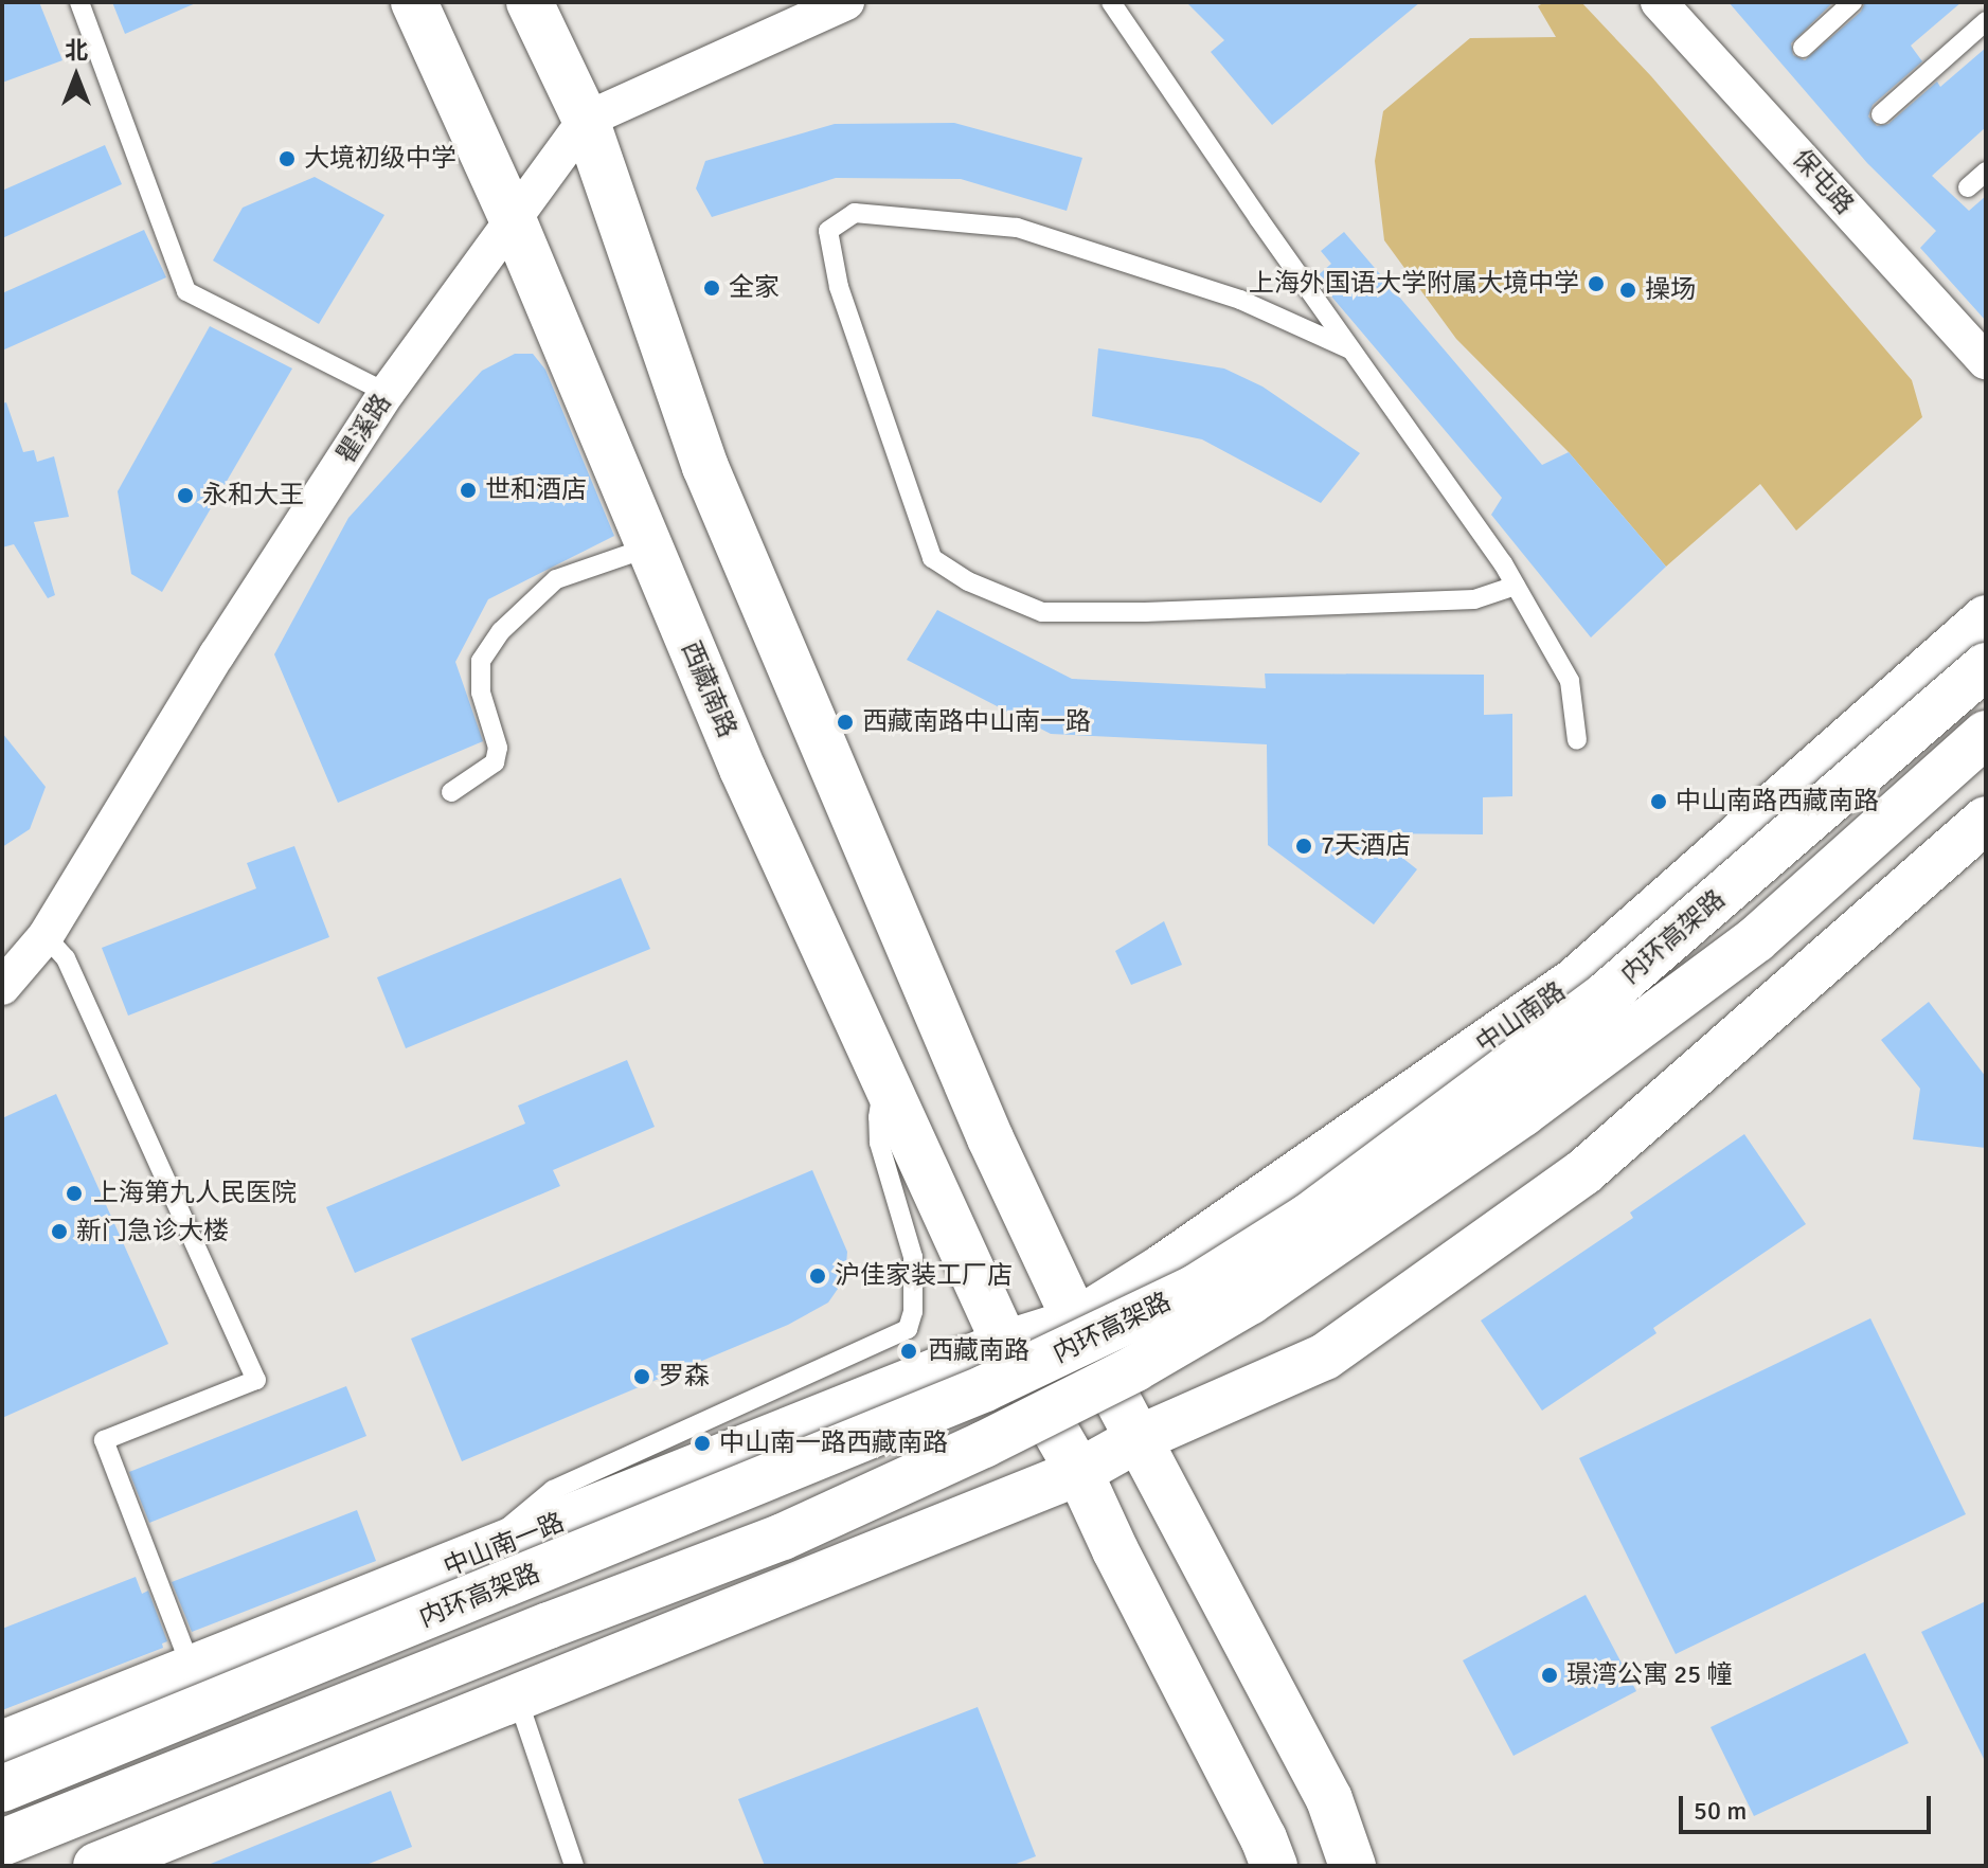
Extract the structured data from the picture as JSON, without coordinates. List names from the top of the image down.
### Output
{
  "streets": {
    "main road": [
      "西藏南路",
      "内环高架路",
      "中山南路",
      "中山南一路"
    ],
    "street": ["保屯路", "瞿溪路"]
  },
  "crossings": [
    ["瞿溪路", "西藏南路"],
    ["西藏南路", "中山南路"],
    ["西藏南路", "中山南一路"],
    ["中山南路", "中山南一路"]
  ],
  "places": [
    "大境初级中学",
    "上海外国语大学附属大境中学",
    "全家",
    "操场",
    "世和酒店",
    "永和大王",
    "西藏南路中山南一路",
    "中山南路西藏南路",
    "7天酒店",
    "上海第九人民医院",
    "新门急诊大楼",
    "沪佳家装工厂店",
    "西藏南路",
    "罗森",
    "中山南一路西藏南路",
    "璟湾公寓 25 幢"
  ],
  "scale_bar": "50 m",
  "north": "top"
}
